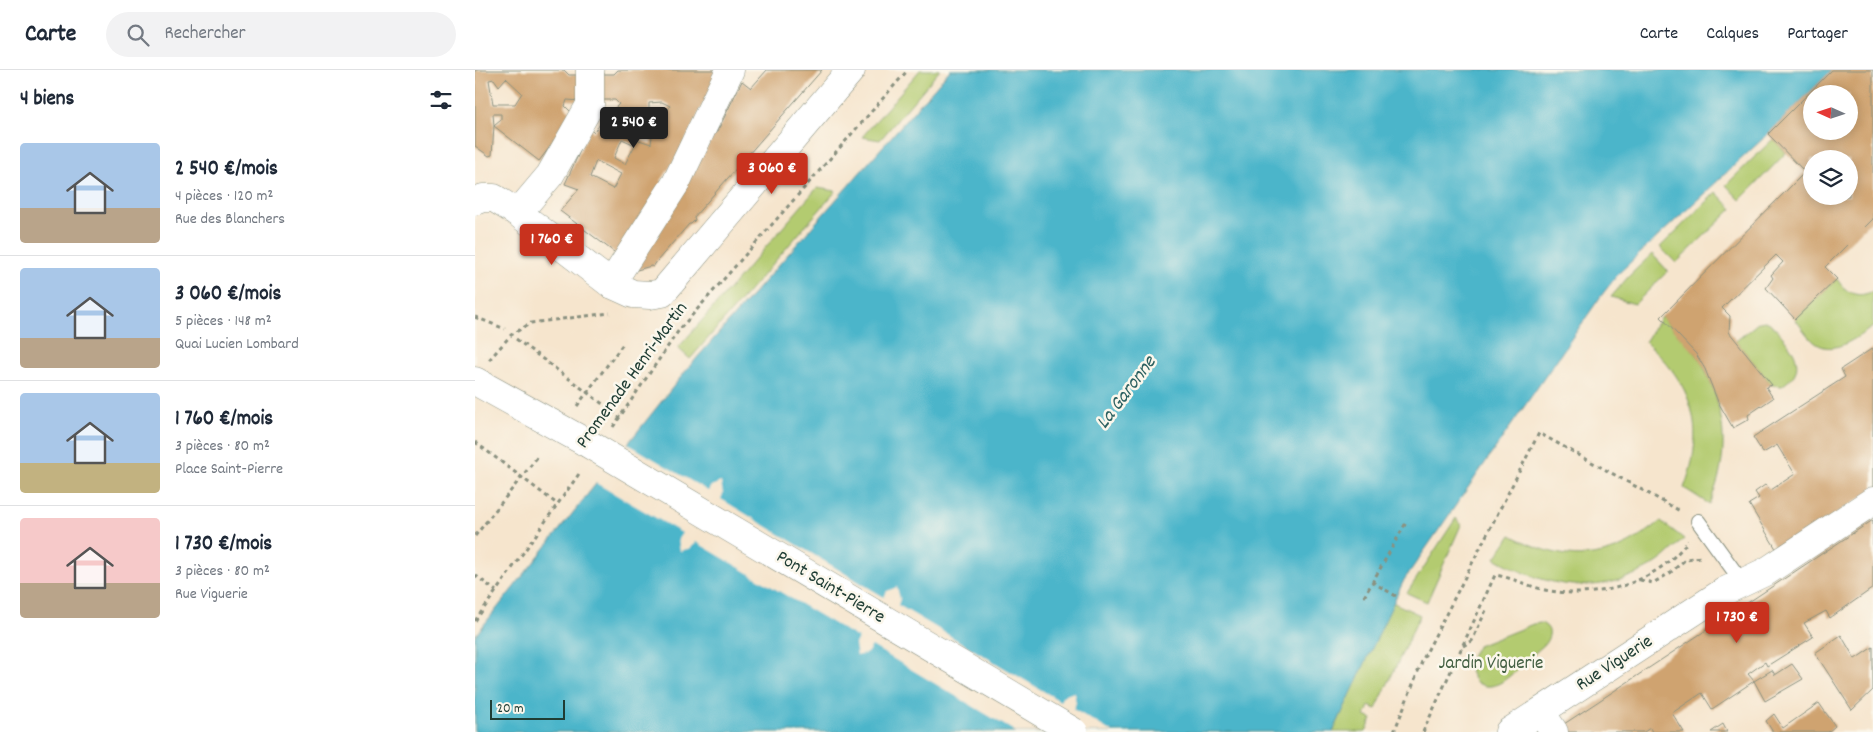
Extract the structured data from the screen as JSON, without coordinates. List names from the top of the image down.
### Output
{
  "streets": {
    "street": ["Pont Saint-Pierre", "Rue Viguerie"],
    "path": ["Promenade Henri-Martin"]
  },
  "crossings": [
    ["Promenade Henri-Martin", "Pont Saint-Pierre"]
  ],
  "water": ["La Garonne"],
  "parks": ["Jardin Viguerie"],
  "scale_bar": "20 m",
  "north": "left",
  "page": {
    "header": "Carte",
    "search": "Rechercher",
    "nav": ["Carte", "Calques", "Partager"],
    "heading": "4 biens",
    "price": [
      "2 540 €",
      "3 060 €",
      "1 760 €",
      "1 730 €"
    ],
    "list": [
      {
        "name": "2 540 €/mois",
        "note": "4 pièces · 120 m² · Rue des Blanchers"
      },
      {
        "name": "3 060 €/mois",
        "note": "5 pièces · 148 m² · Quai Lucien Lombard"
      },
      {
        "name": "1 760 €/mois",
        "note": "3 pièces · 80 m² · Place Saint-Pierre"
      },
      {
        "name": "1 730 €/mois",
        "note": "3 pièces · 80 m² · Rue Viguerie"
      }
    ],
    "scale": "20 m"
  }
}
